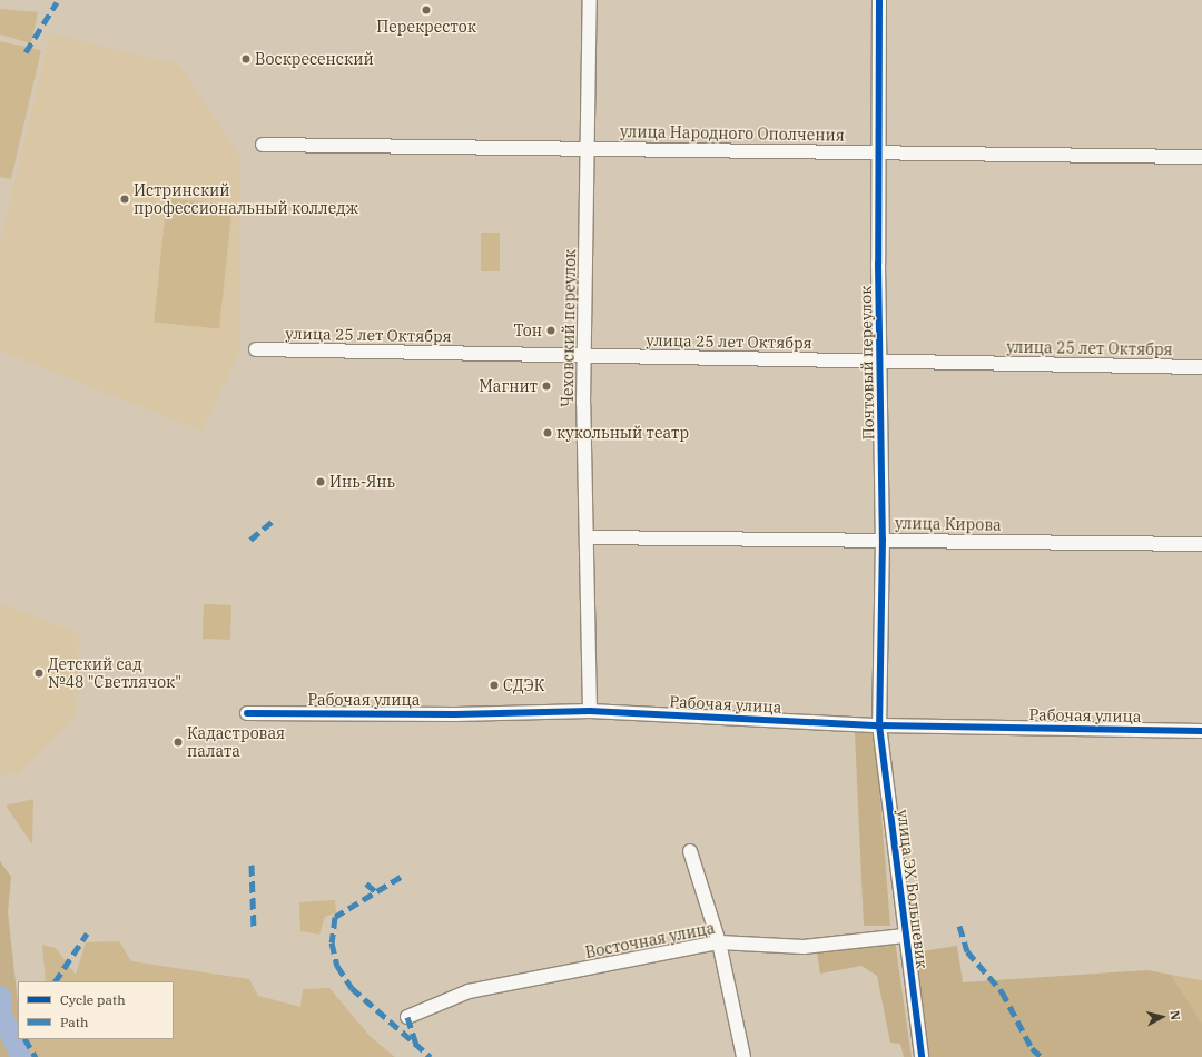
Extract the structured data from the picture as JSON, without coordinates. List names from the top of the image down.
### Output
{
  "streets": {
    "street": [
      "улица Народного Ополчения",
      "Чеховский переулок",
      "улица 25 лет Октября",
      "Почтовый переулок",
      "улица Кирова",
      "Рабочая улица",
      "улица ЭХ Большевик",
      "Восточная улица"
    ]
  },
  "crossings": [
    ["улица Народного Ополчения", "Чеховский переулок"],
    ["улица Народного Ополчения", "Почтовый переулок"],
    ["Чеховский переулок", "улица 25 лет Октября"],
    ["Чеховский переулок", "улица Кирова"],
    ["Чеховский переулок", "Рабочая улица"],
    ["улица 25 лет Октября", "Почтовый переулок"],
    ["Почтовый переулок", "улица Кирова"],
    ["Почтовый переулок", "Рабочая улица"],
    ["Почтовый переулок", "улица ЭХ Большевик"],
    ["Рабочая улица", "улица ЭХ Большевик"],
    ["улица ЭХ Большевик", "Восточная улица"]
  ],
  "places": [
    "Перекресток",
    "Воскресенский",
    "Истринский профессиональный колледж",
    "Тон",
    "Магнит",
    "кукольный театр",
    "Инь-Янь",
    "Детский сад №48 \"Светлячок\"",
    "СДЭК",
    "Кадастровая палата"
  ],
  "legend": ["Cycle path", "Path"],
  "north": "right"
}
